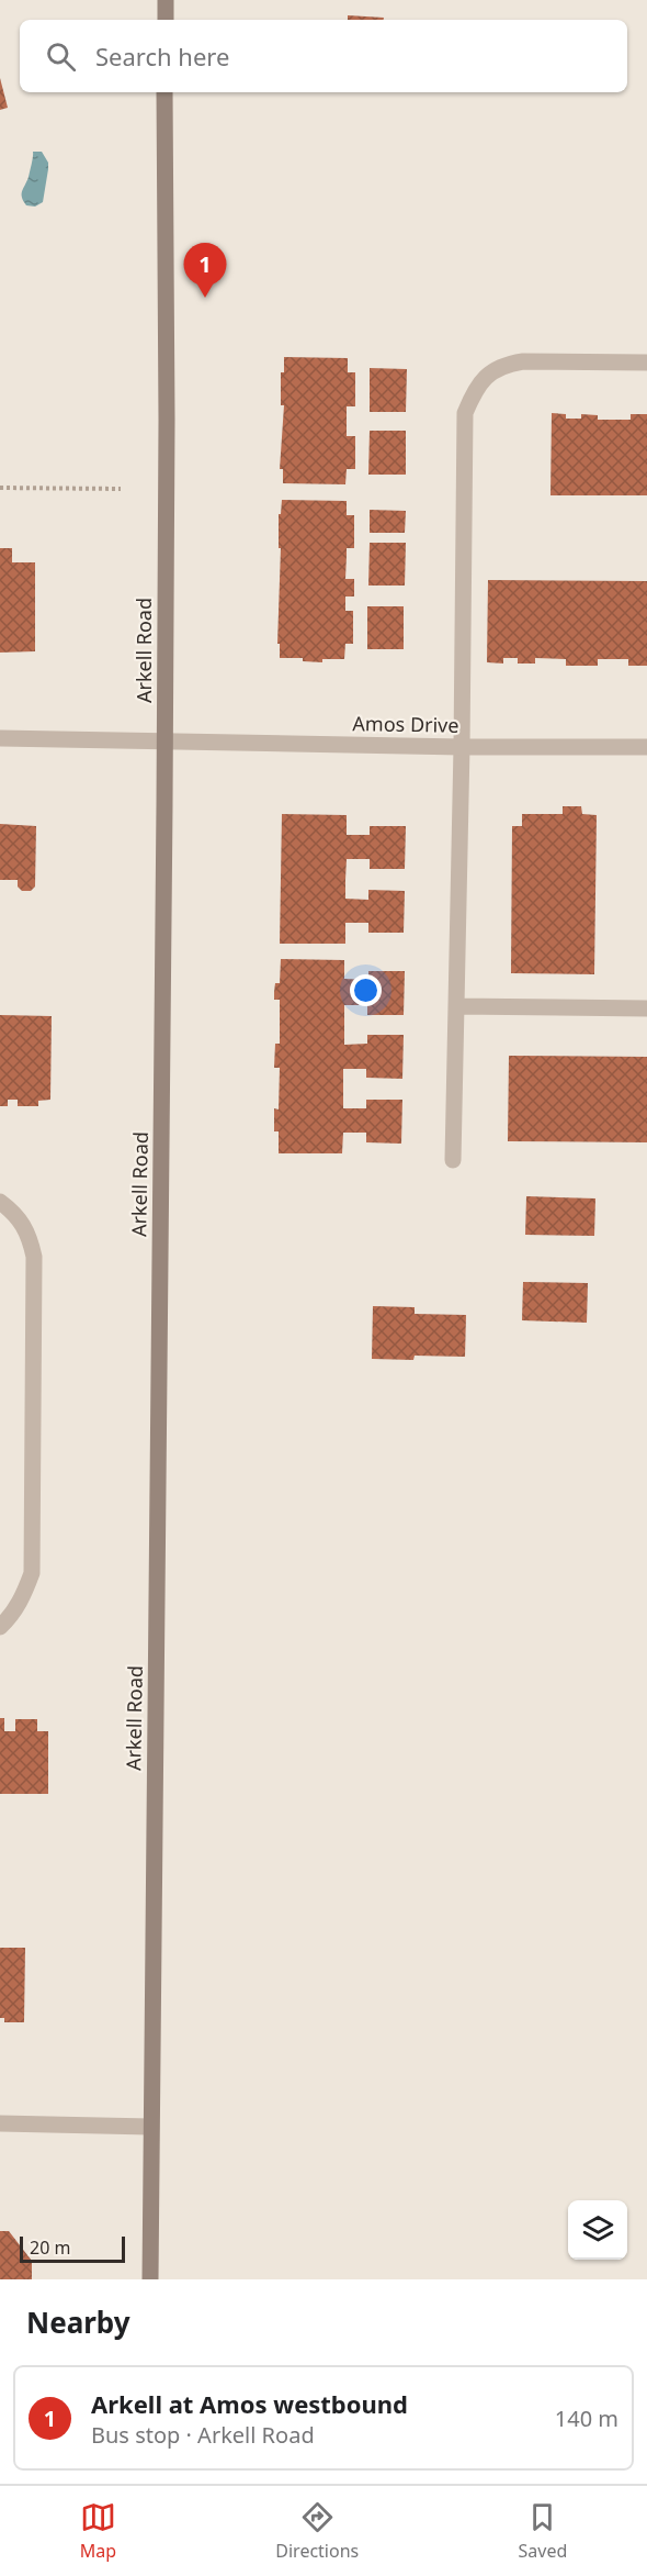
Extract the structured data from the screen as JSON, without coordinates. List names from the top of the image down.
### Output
{
  "streets": {
    "main road": ["Arkell Road"],
    "street": ["Amos Drive"]
  },
  "crossings": [
    ["Arkell Road", "Amos Drive"]
  ],
  "scale_bar": "20 m",
  "page": {
    "search": "Search here",
    "pins": "1",
    "scale": "20 m",
    "heading": "Nearby",
    "list": [
      {
        "mark": "1",
        "name": "Arkell at Amos westbound",
        "note": "Bus stop · Arkell Road",
        "value": "140 m"
      }
    ],
    "nav": ["Map", "Directions", "Saved"]
  }
}
